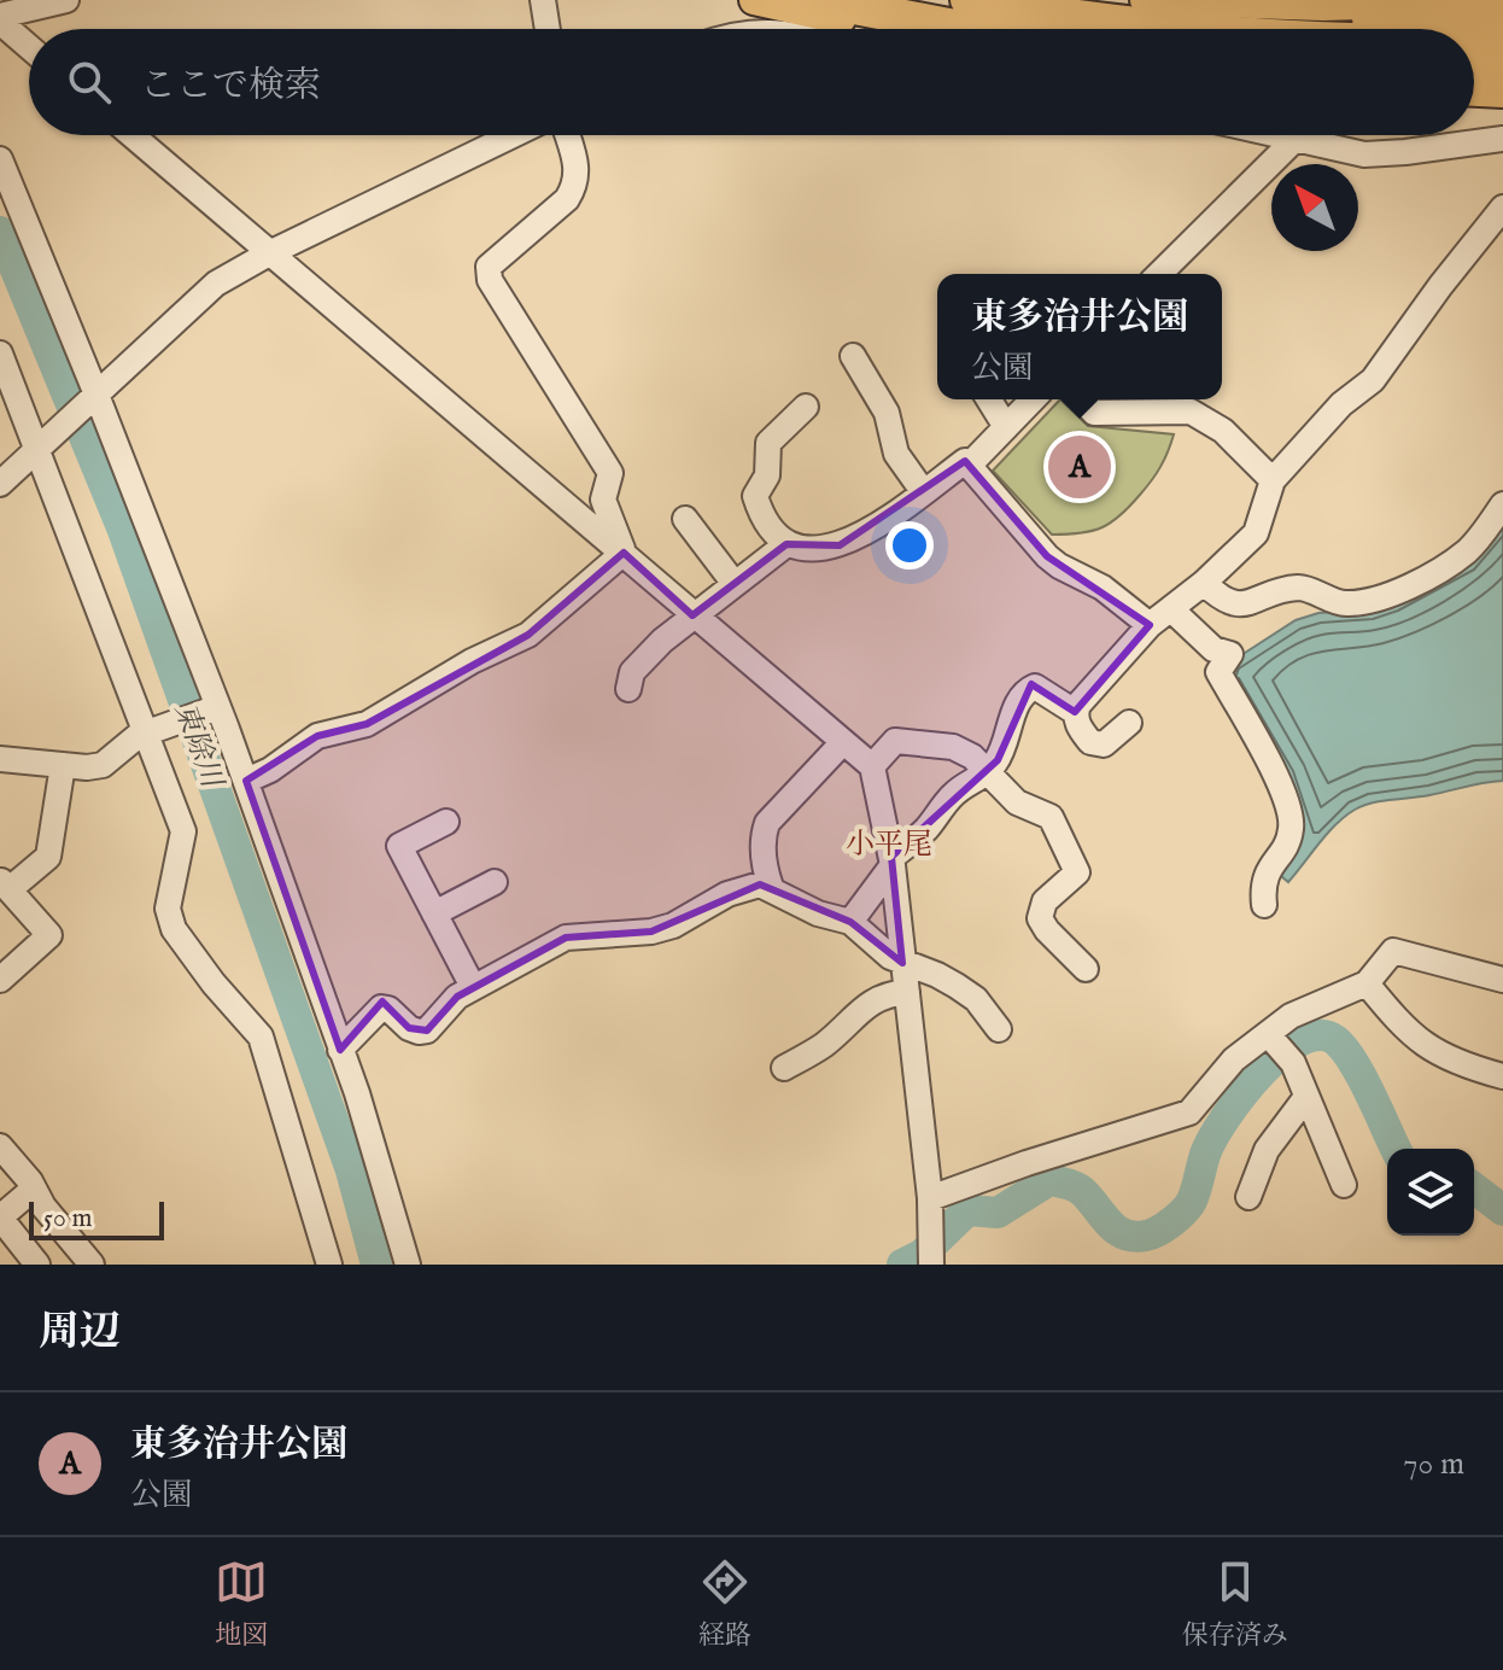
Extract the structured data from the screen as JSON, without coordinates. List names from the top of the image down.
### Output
{
  "districts": ["小平尾"],
  "water": ["東除川"],
  "scale_bar": "50 m",
  "north": "top left",
  "page": {
    "search": "ここで検索",
    "popup": ["東多治井公園", "公園"],
    "pins": "A",
    "scale": "50 m",
    "heading": "周辺",
    "list": [
      {
        "mark": "A",
        "name": "東多治井公園",
        "note": "公園",
        "value": "70 m"
      }
    ],
    "nav": ["地図", "経路", "保存済み"]
  }
}
